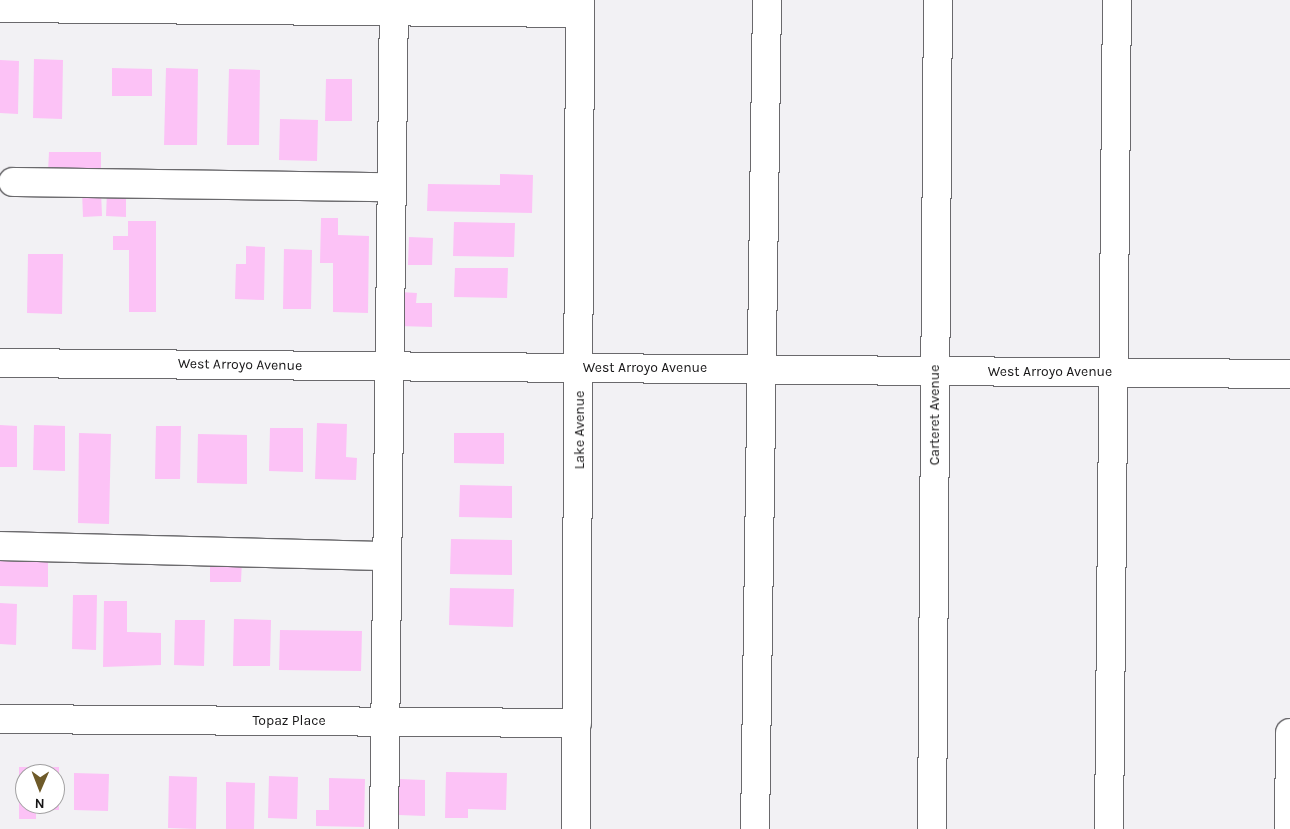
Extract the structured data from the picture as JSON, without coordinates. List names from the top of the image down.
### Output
{
  "streets": {
    "street": [
      "West Arroyo Avenue",
      "Carteret Avenue",
      "Lake Avenue",
      "Topaz Place"
    ]
  },
  "crossings": [
    ["West Arroyo Avenue", "Carteret Avenue"],
    ["West Arroyo Avenue", "Lake Avenue"],
    ["Lake Avenue", "Topaz Place"]
  ],
  "north": "bottom"
}
